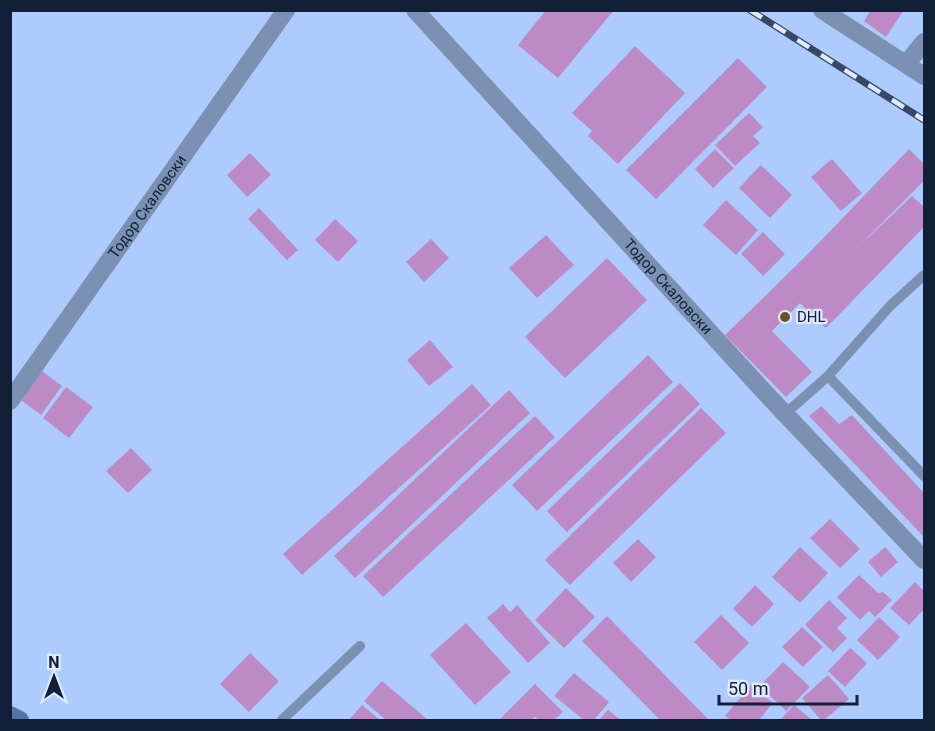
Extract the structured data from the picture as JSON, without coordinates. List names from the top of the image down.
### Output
{
  "streets": {
    "street": ["Тодор Скаловски"]
  },
  "places": ["DHL"],
  "scale_bar": "50 m",
  "north": "top"
}
